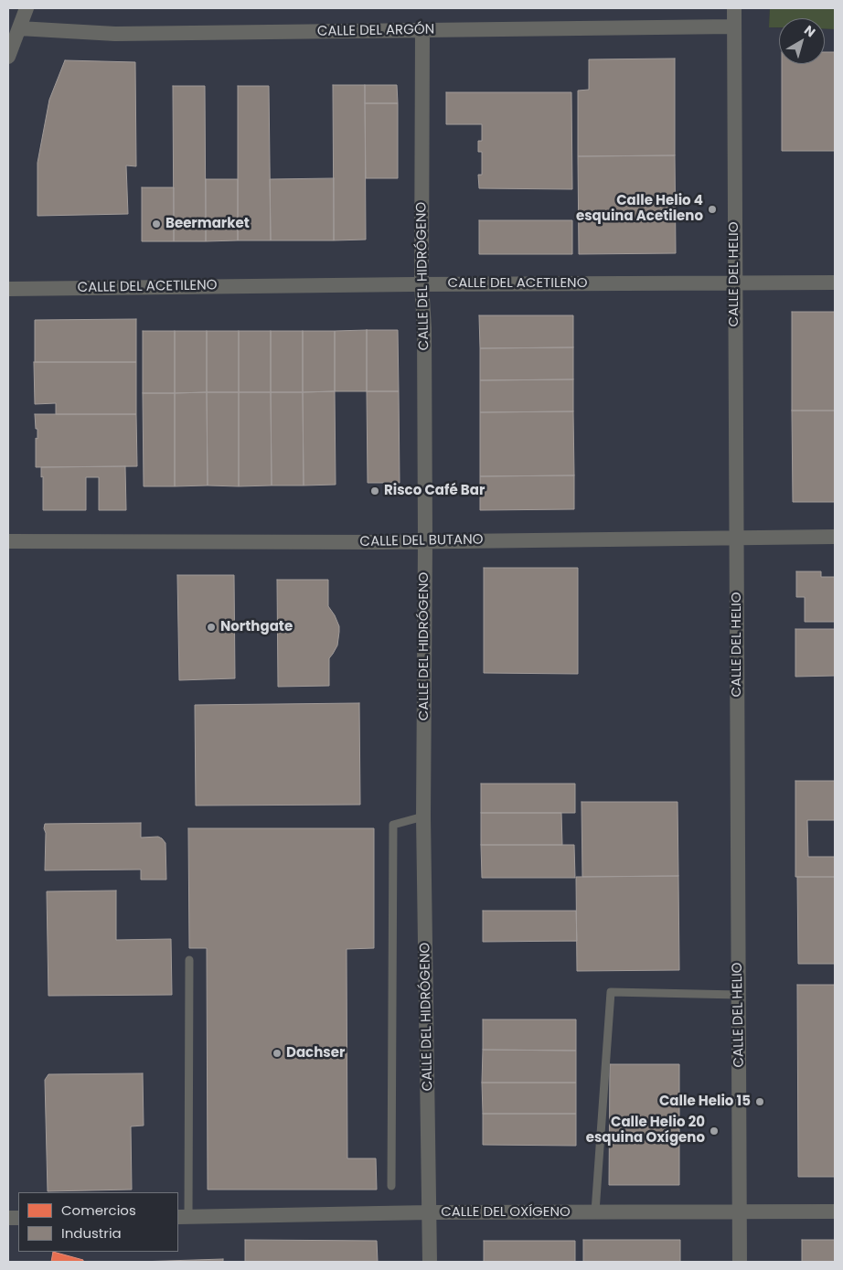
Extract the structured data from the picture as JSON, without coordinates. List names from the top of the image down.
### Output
{
  "streets": {
    "street": [
      "CALLE DEL ARGÓN",
      "CALLE DEL HELIO",
      "CALLE DEL HIDRÓGENO",
      "CALLE DEL ACETILENO",
      "CALLE DEL BUTANO",
      "CALLE DEL OXÍGENO"
    ]
  },
  "crossings": [
    ["CALLE DEL ARGÓN", "CALLE DEL HELIO"],
    ["CALLE DEL ARGÓN", "CALLE DEL HIDRÓGENO"],
    ["CALLE DEL HELIO", "CALLE DEL ACETILENO"],
    ["CALLE DEL HELIO", "CALLE DEL BUTANO"],
    ["CALLE DEL HELIO", "CALLE DEL OXÍGENO"],
    ["CALLE DEL HIDRÓGENO", "CALLE DEL ACETILENO"],
    ["CALLE DEL HIDRÓGENO", "CALLE DEL BUTANO"],
    ["CALLE DEL HIDRÓGENO", "CALLE DEL OXÍGENO"]
  ],
  "places": [
    "Calle Helio 4 esquina Acetileno",
    "Beermarket",
    "Risco Café Bar",
    "Northgate",
    "Dachser",
    "Calle Helio 15",
    "Calle Helio 20 esquina Oxígeno"
  ],
  "legend": ["Comercios", "Industria"],
  "north": "top right"
}
